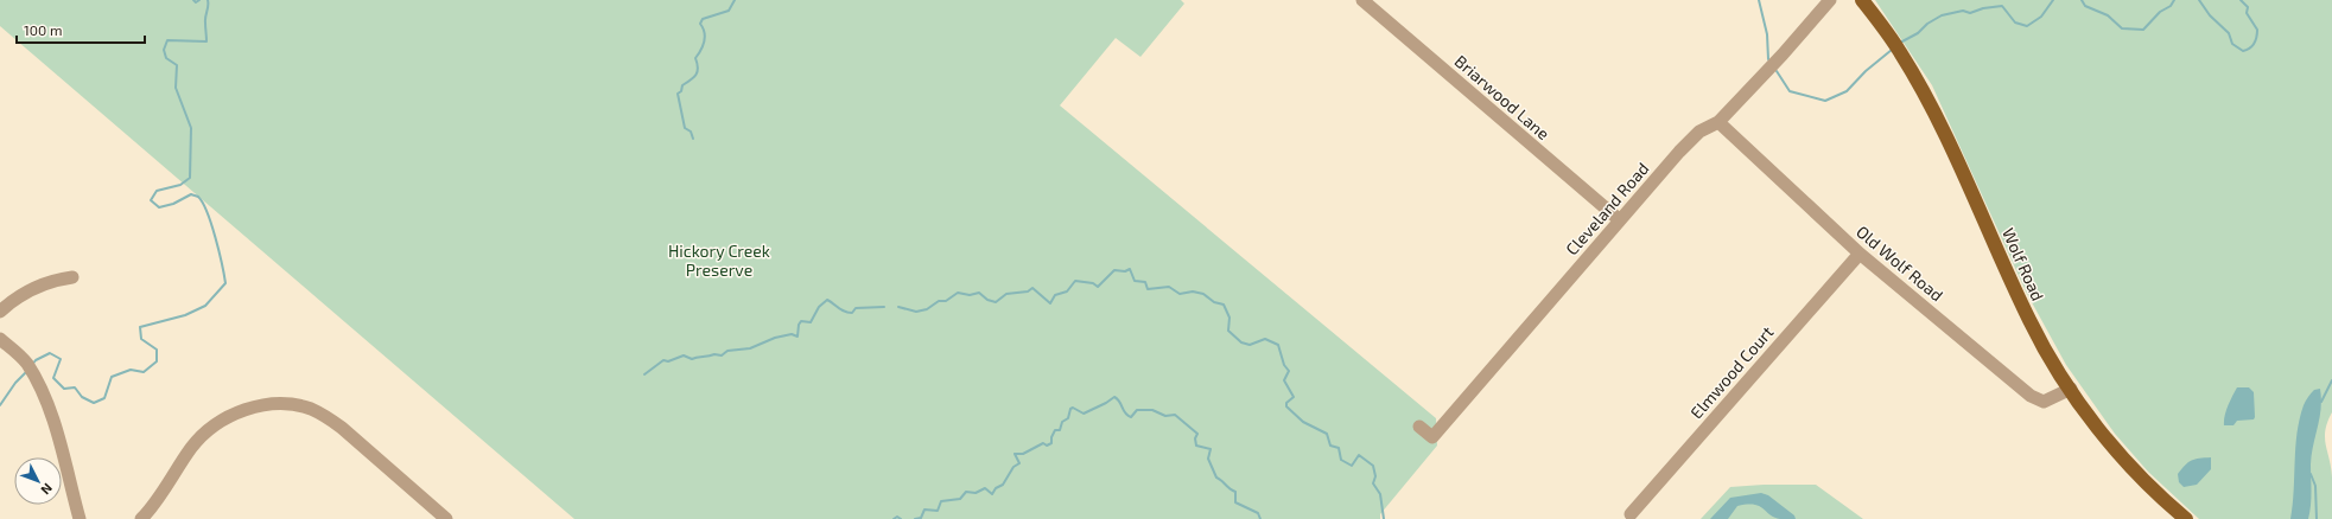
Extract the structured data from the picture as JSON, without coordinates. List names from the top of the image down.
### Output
{
  "streets": {
    "main road": ["Wolf Road"],
    "street": [
      "Briarwood Lane",
      "Cleveland Road",
      "Old Wolf Road",
      "Elmwood Court"
    ]
  },
  "crossings": [
    ["Briarwood Lane", "Cleveland Road"],
    ["Cleveland Road", "Old Wolf Road"],
    ["Old Wolf Road", "Wolf Road"],
    ["Old Wolf Road", "Elmwood Court"]
  ],
  "parks": ["Hickory Creek Preserve"],
  "scale_bar": "100 m",
  "north": "bottom right"
}
